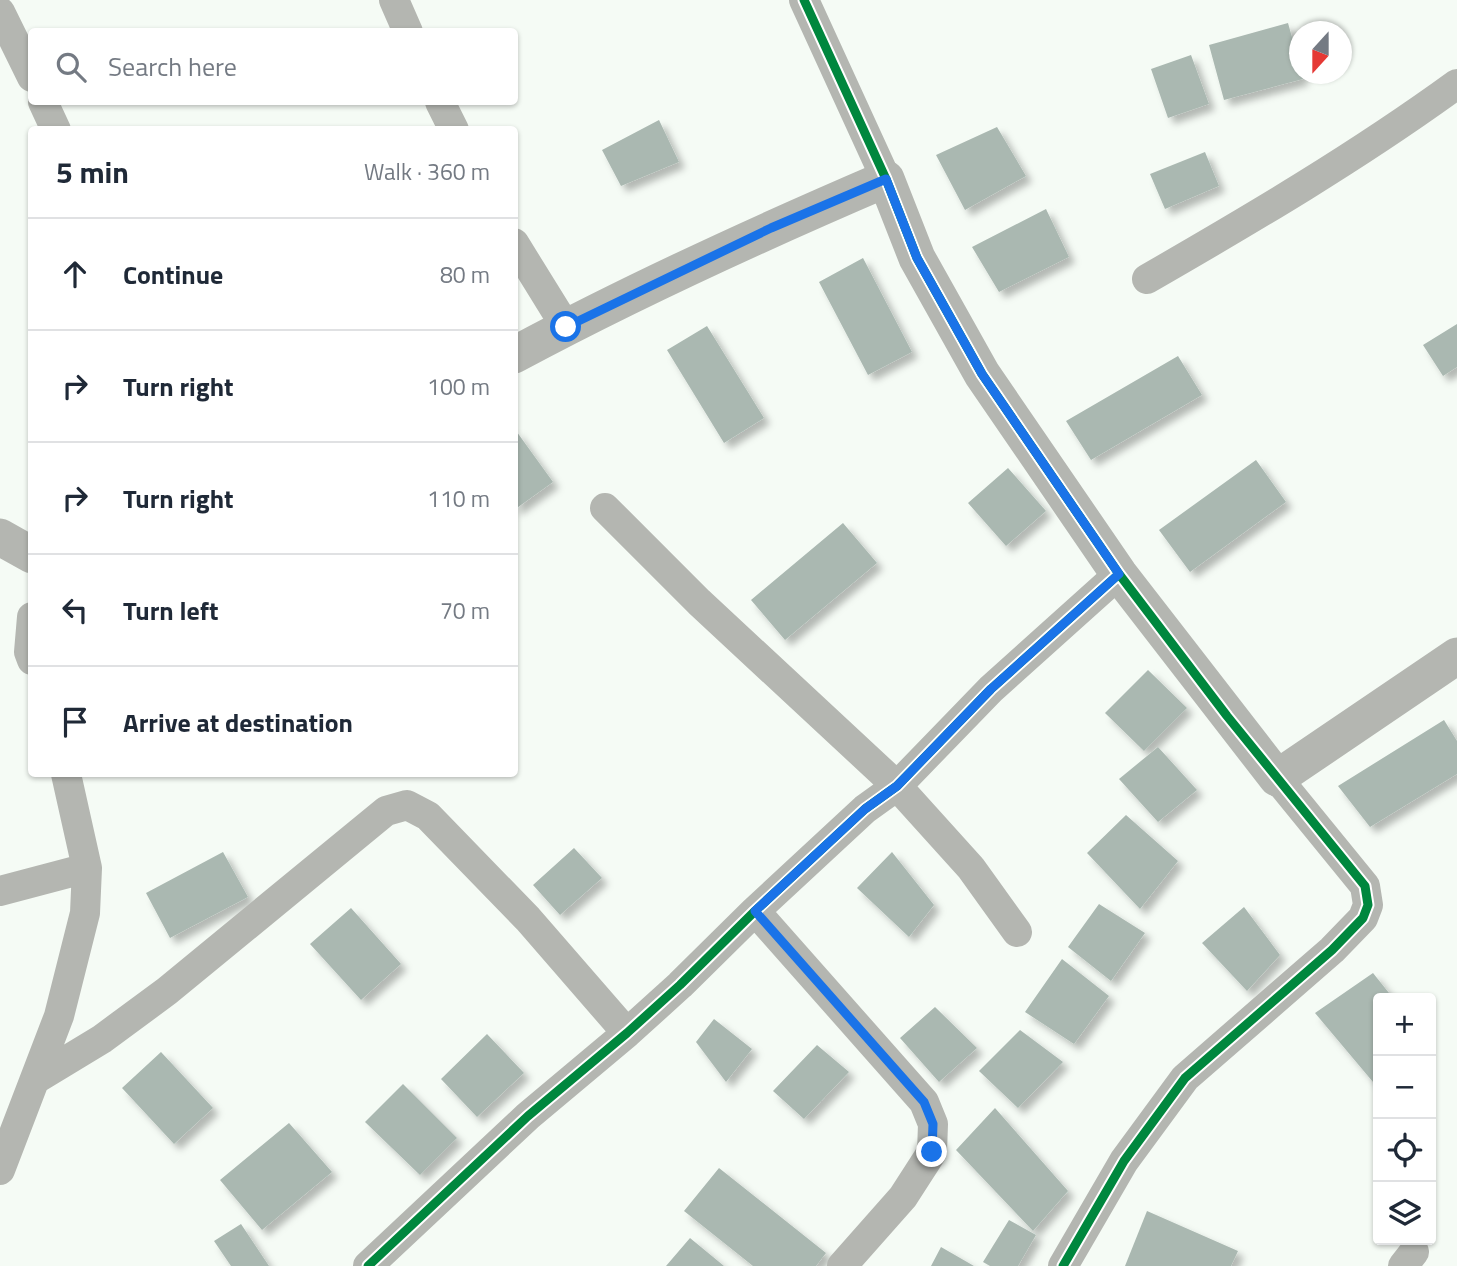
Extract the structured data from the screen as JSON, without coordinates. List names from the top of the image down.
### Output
{
  "north": "bottom",
  "page": {
    "search": "Search here",
    "heading": ["5 min", "Walk · 360 m"],
    "list": [
      ["Continue", "80 m"],
      ["Turn right", "100 m"],
      ["Turn right", "110 m"],
      ["Turn left", "70 m"],
      "Arrive at destination"
    ],
    "map_buttons": ["+", "−"]
  }
}
